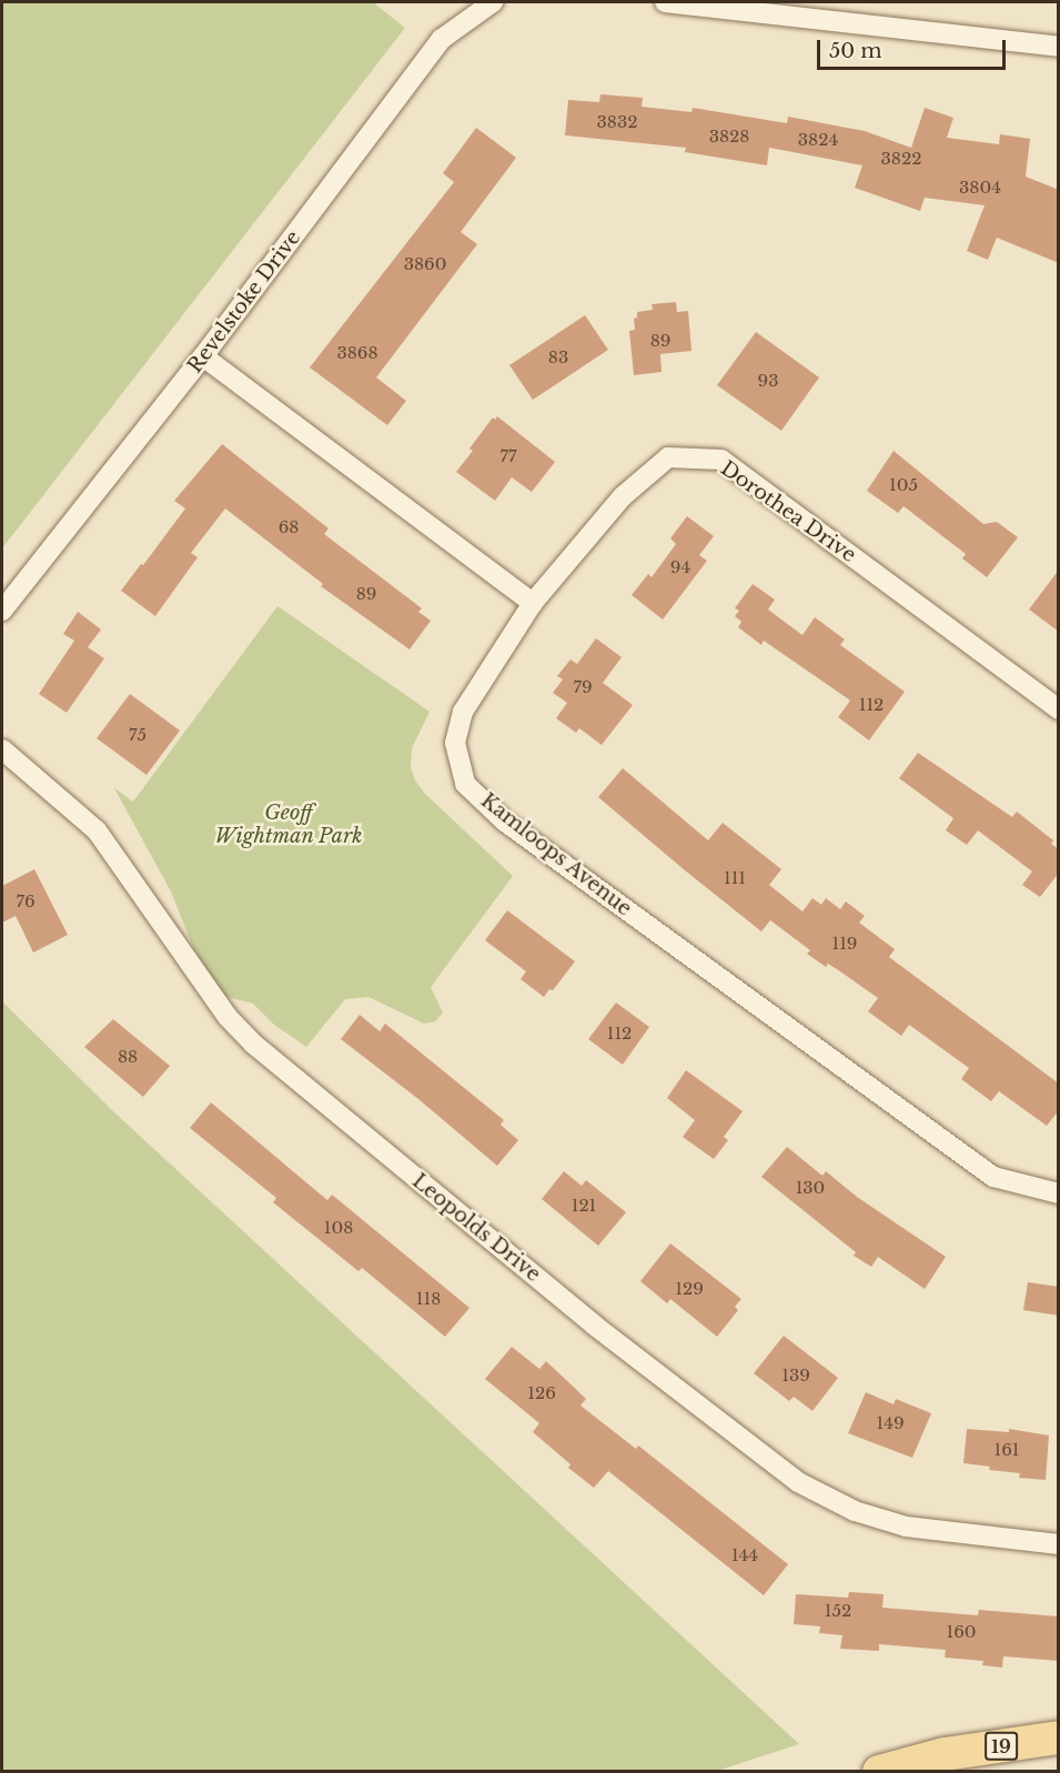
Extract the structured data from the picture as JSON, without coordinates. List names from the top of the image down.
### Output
{
  "streets": {
    "main road": ["19"],
    "street": [
      "Revelstoke Drive",
      "Dorothea Drive",
      "Kamloops Avenue",
      "Leopolds Drive"
    ]
  },
  "crossings": [
    ["Dorothea Drive", "Kamloops Avenue"]
  ],
  "parks": ["Geoff Wightman Park"],
  "house_numbers": [
    "3832",
    "3828",
    "3824",
    "3822",
    "3804",
    "3860",
    "89",
    "3868",
    "83",
    "93",
    "77",
    "105",
    "68",
    "94",
    "89",
    "79",
    "112",
    "75",
    "111",
    "76",
    "119",
    "112",
    "88",
    "130",
    "121",
    "108",
    "129",
    "118",
    "139",
    "126",
    "149",
    "161",
    "144",
    "152",
    "160"
  ],
  "scale_bar": "50 m"
}
